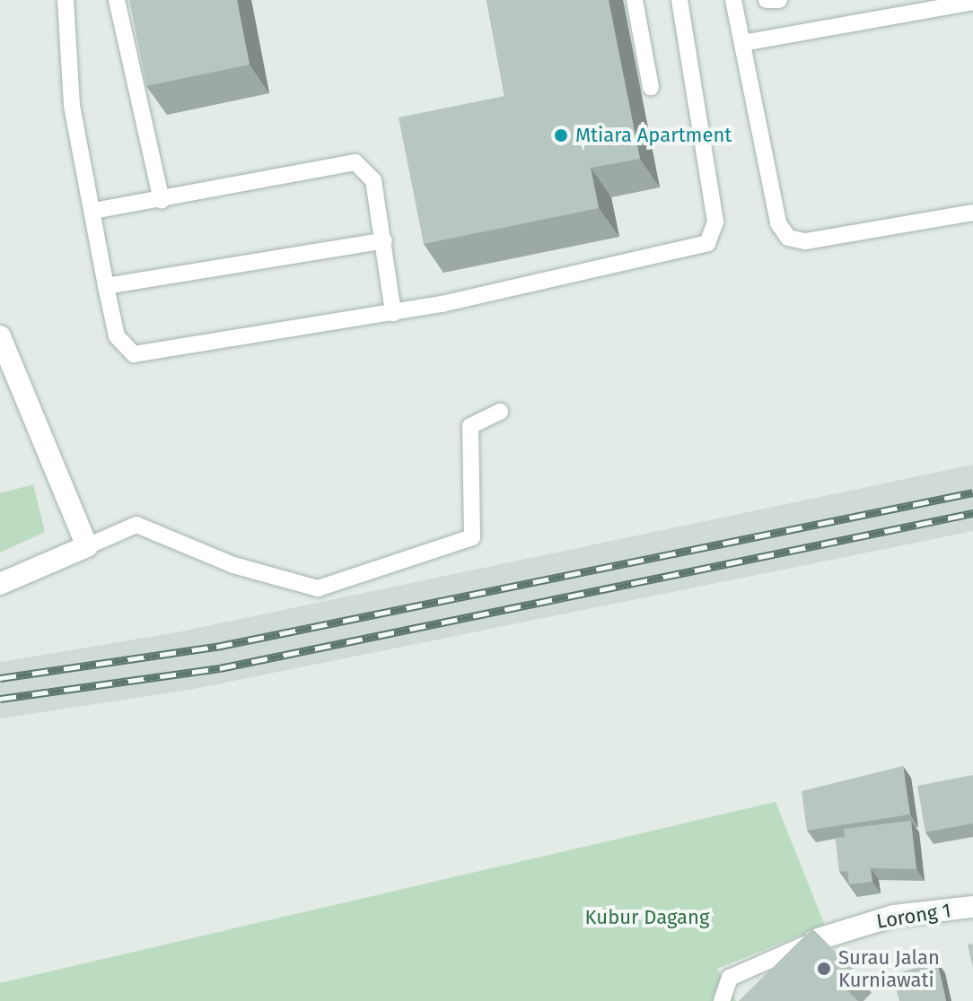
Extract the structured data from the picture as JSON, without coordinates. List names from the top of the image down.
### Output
{
  "streets": {
    "street": ["Lorong 1"]
  },
  "parks": ["Kubur Dagang"],
  "places": ["Mtiara Apartment", "Surau Jalan Kurniawati"]
}
